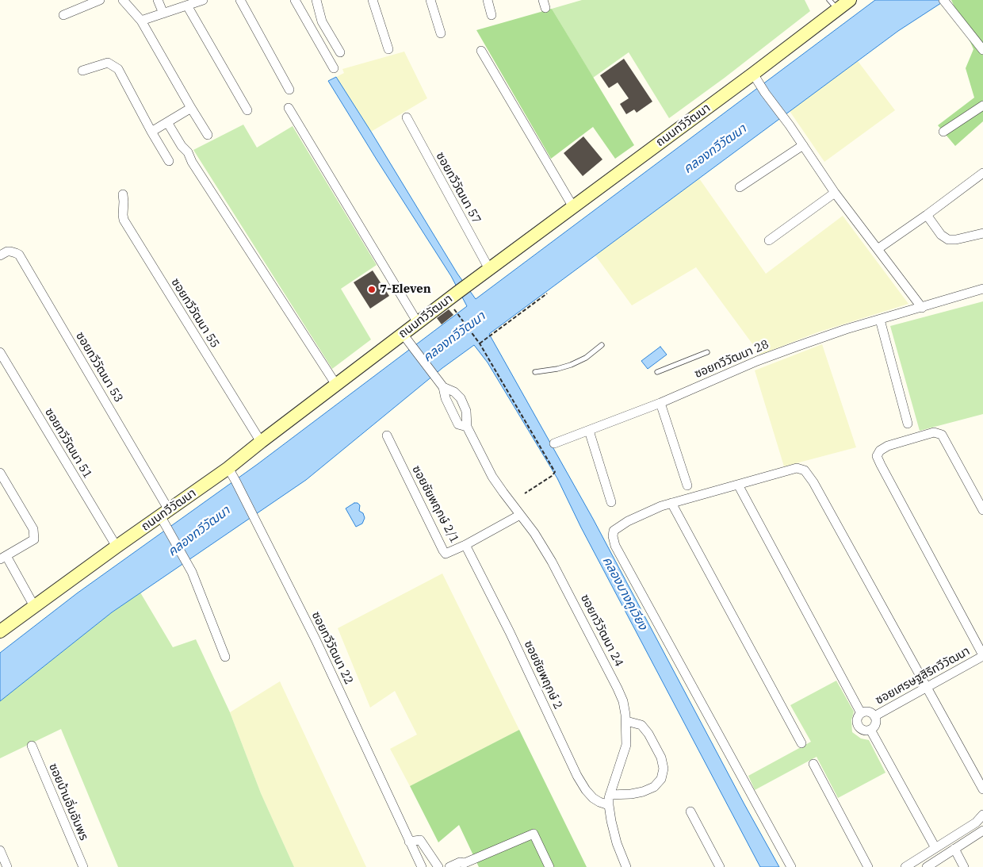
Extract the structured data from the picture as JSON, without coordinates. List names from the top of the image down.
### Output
{
  "streets": {
    "main road": ["ถนนทวีวัฒนา"],
    "street": [
      "ซอยทวีวัฒนา 57",
      "ซอยทวีวัฒนา 55",
      "ซอยทวีวัฒนา 28",
      "ซอยทวีวัฒนา 53",
      "ซอยทวีวัฒนา 51",
      "ซอยชัยพฤกษ์ 2/1",
      "ซอยทวีวัฒนา 24",
      "ซอยทวีวัฒนา 22",
      "ซอยชัยพฤกษ์ 2",
      "ซอยเศรษฐสิริทวีวัฒนา",
      "ซอยบ้านอิ่มอัมพร"
    ]
  },
  "crossings": [
    ["ถนนทวีวัฒนา", "ซอยทวีวัฒนา 57"],
    ["ถนนทวีวัฒนา", "ซอยทวีวัฒนา 55"],
    ["ถนนทวีวัฒนา", "ซอยทวีวัฒนา 53"],
    ["ถนนทวีวัฒนา", "ซอยทวีวัฒนา 51"],
    ["ถนนทวีวัฒนา", "ซอยทวีวัฒนา 24"],
    ["ถนนทวีวัฒนา", "ซอยทวีวัฒนา 22"],
    ["ซอยชัยพฤกษ์ 2/1", "ซอยทวีวัฒนา 24"],
    ["ซอยชัยพฤกษ์ 2/1", "ซอยชัยพฤกษ์ 2"],
    ["ซอยทวีวัฒนา 24", "ซอยชัยพฤกษ์ 2"]
  ],
  "water": ["คลองทวีวัฒนา", "คลองบางคูเวียง"],
  "places": ["7-Eleven"]
}
